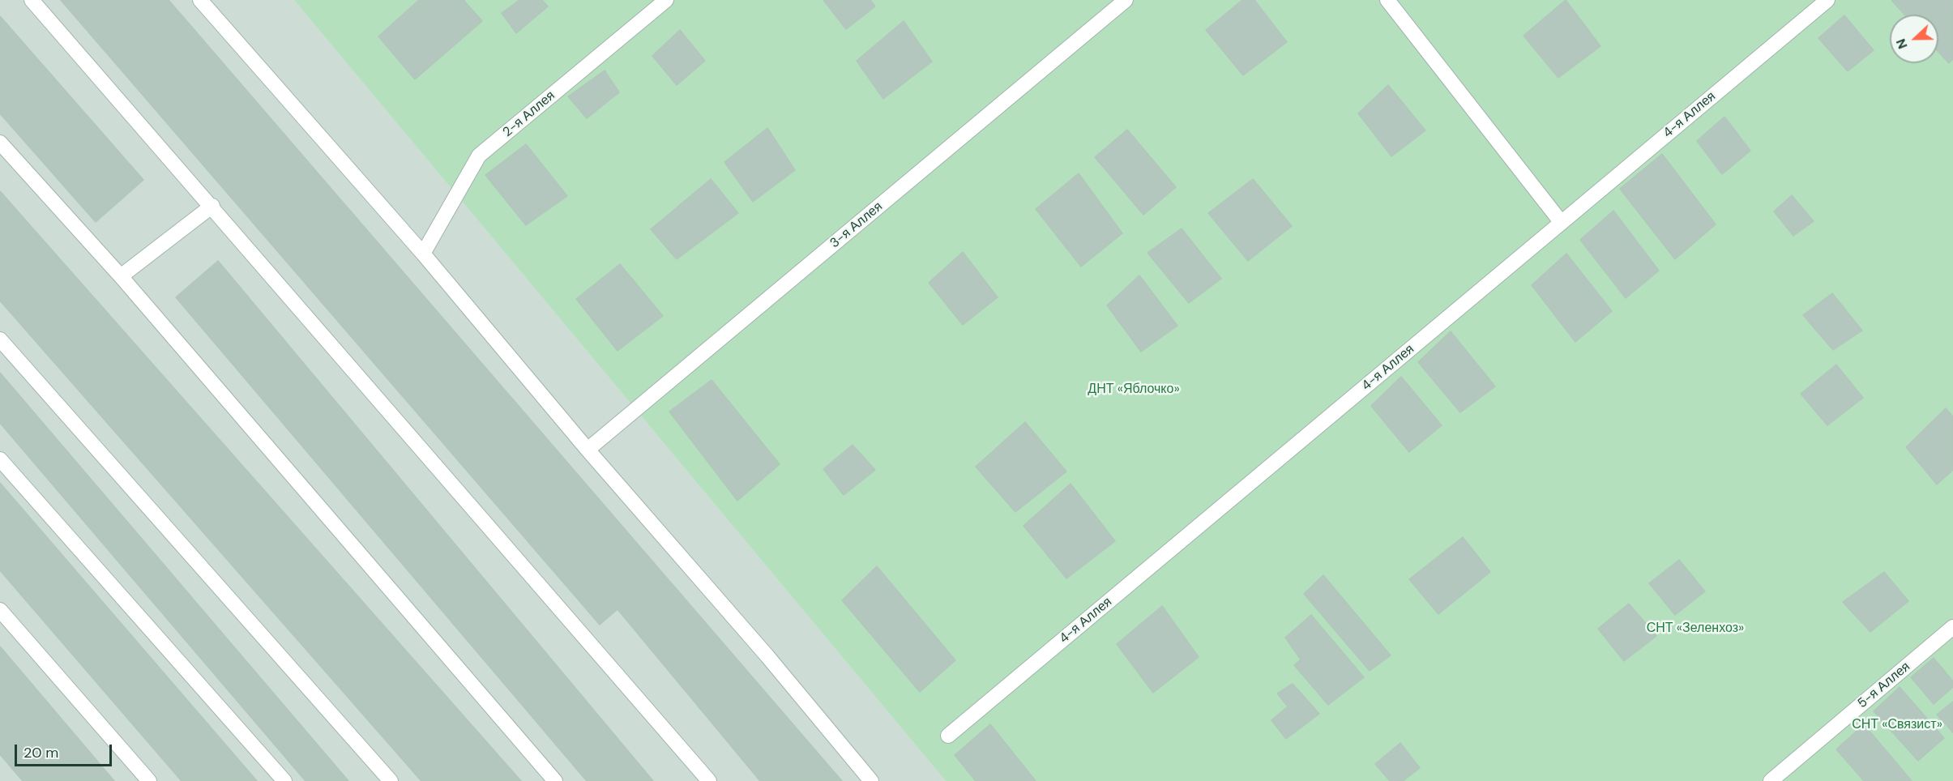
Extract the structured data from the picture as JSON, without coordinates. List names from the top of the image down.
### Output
{
  "streets": {
    "lane": [
      "2-я Аллея",
      "4-я Аллея",
      "3-я Аллея",
      "5-я Аллея"
    ]
  },
  "parks": ["ДНТ «Яблочко»", "СНТ «Зеленхоз»", "СНТ «Связист»"],
  "scale_bar": "20 m",
  "north": "left"
}
